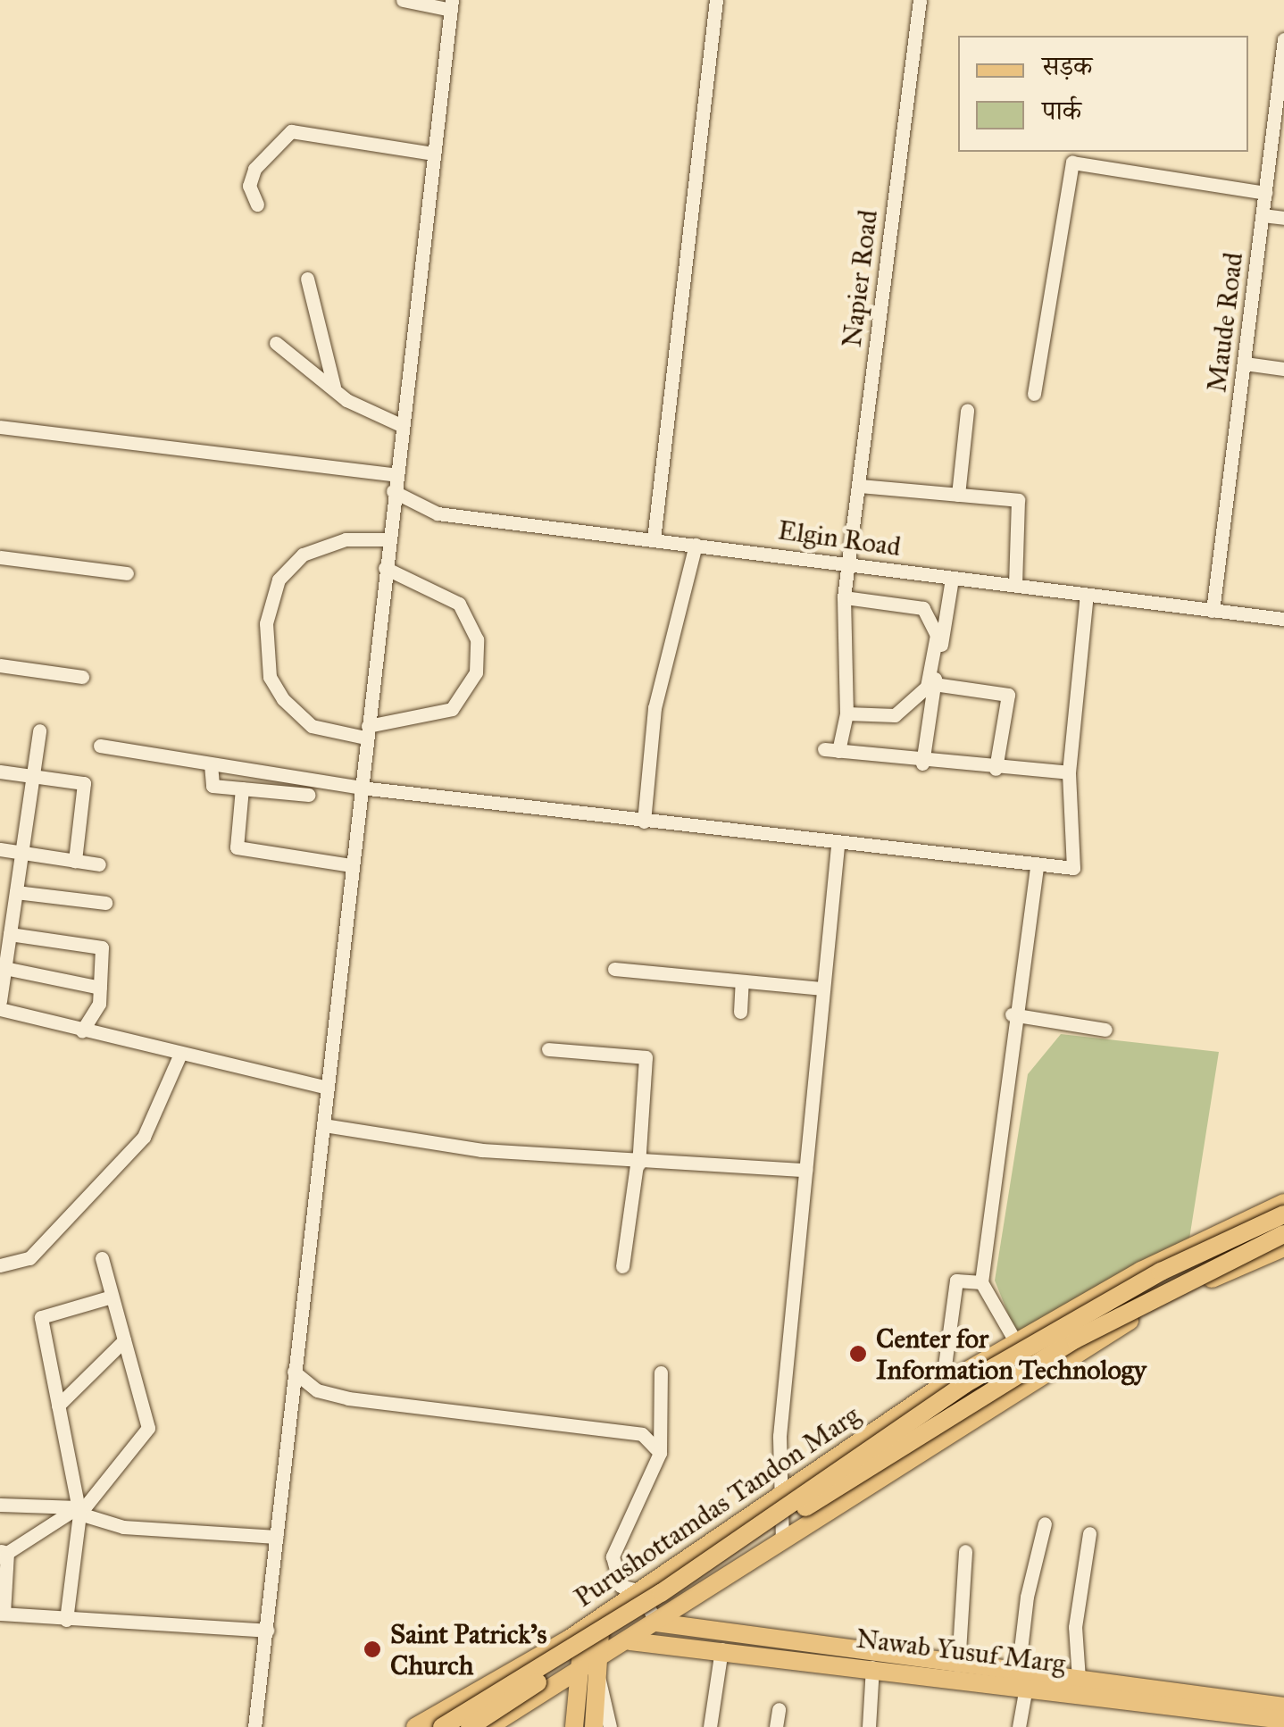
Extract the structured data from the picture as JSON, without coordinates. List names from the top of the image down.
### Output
{
  "streets": {
    "main road": ["Purushottamdas Tandon Marg", "Nawab Yusuf Marg"],
    "street": ["Napier Road", "Maude Road", "Elgin Road"]
  },
  "crossings": [
    ["Napier Road", "Elgin Road"],
    ["Maude Road", "Elgin Road"]
  ],
  "places": ["Center for Information Technology", "Saint Patrick's Church"],
  "legend": ["सड़क", "पार्क"]
}
